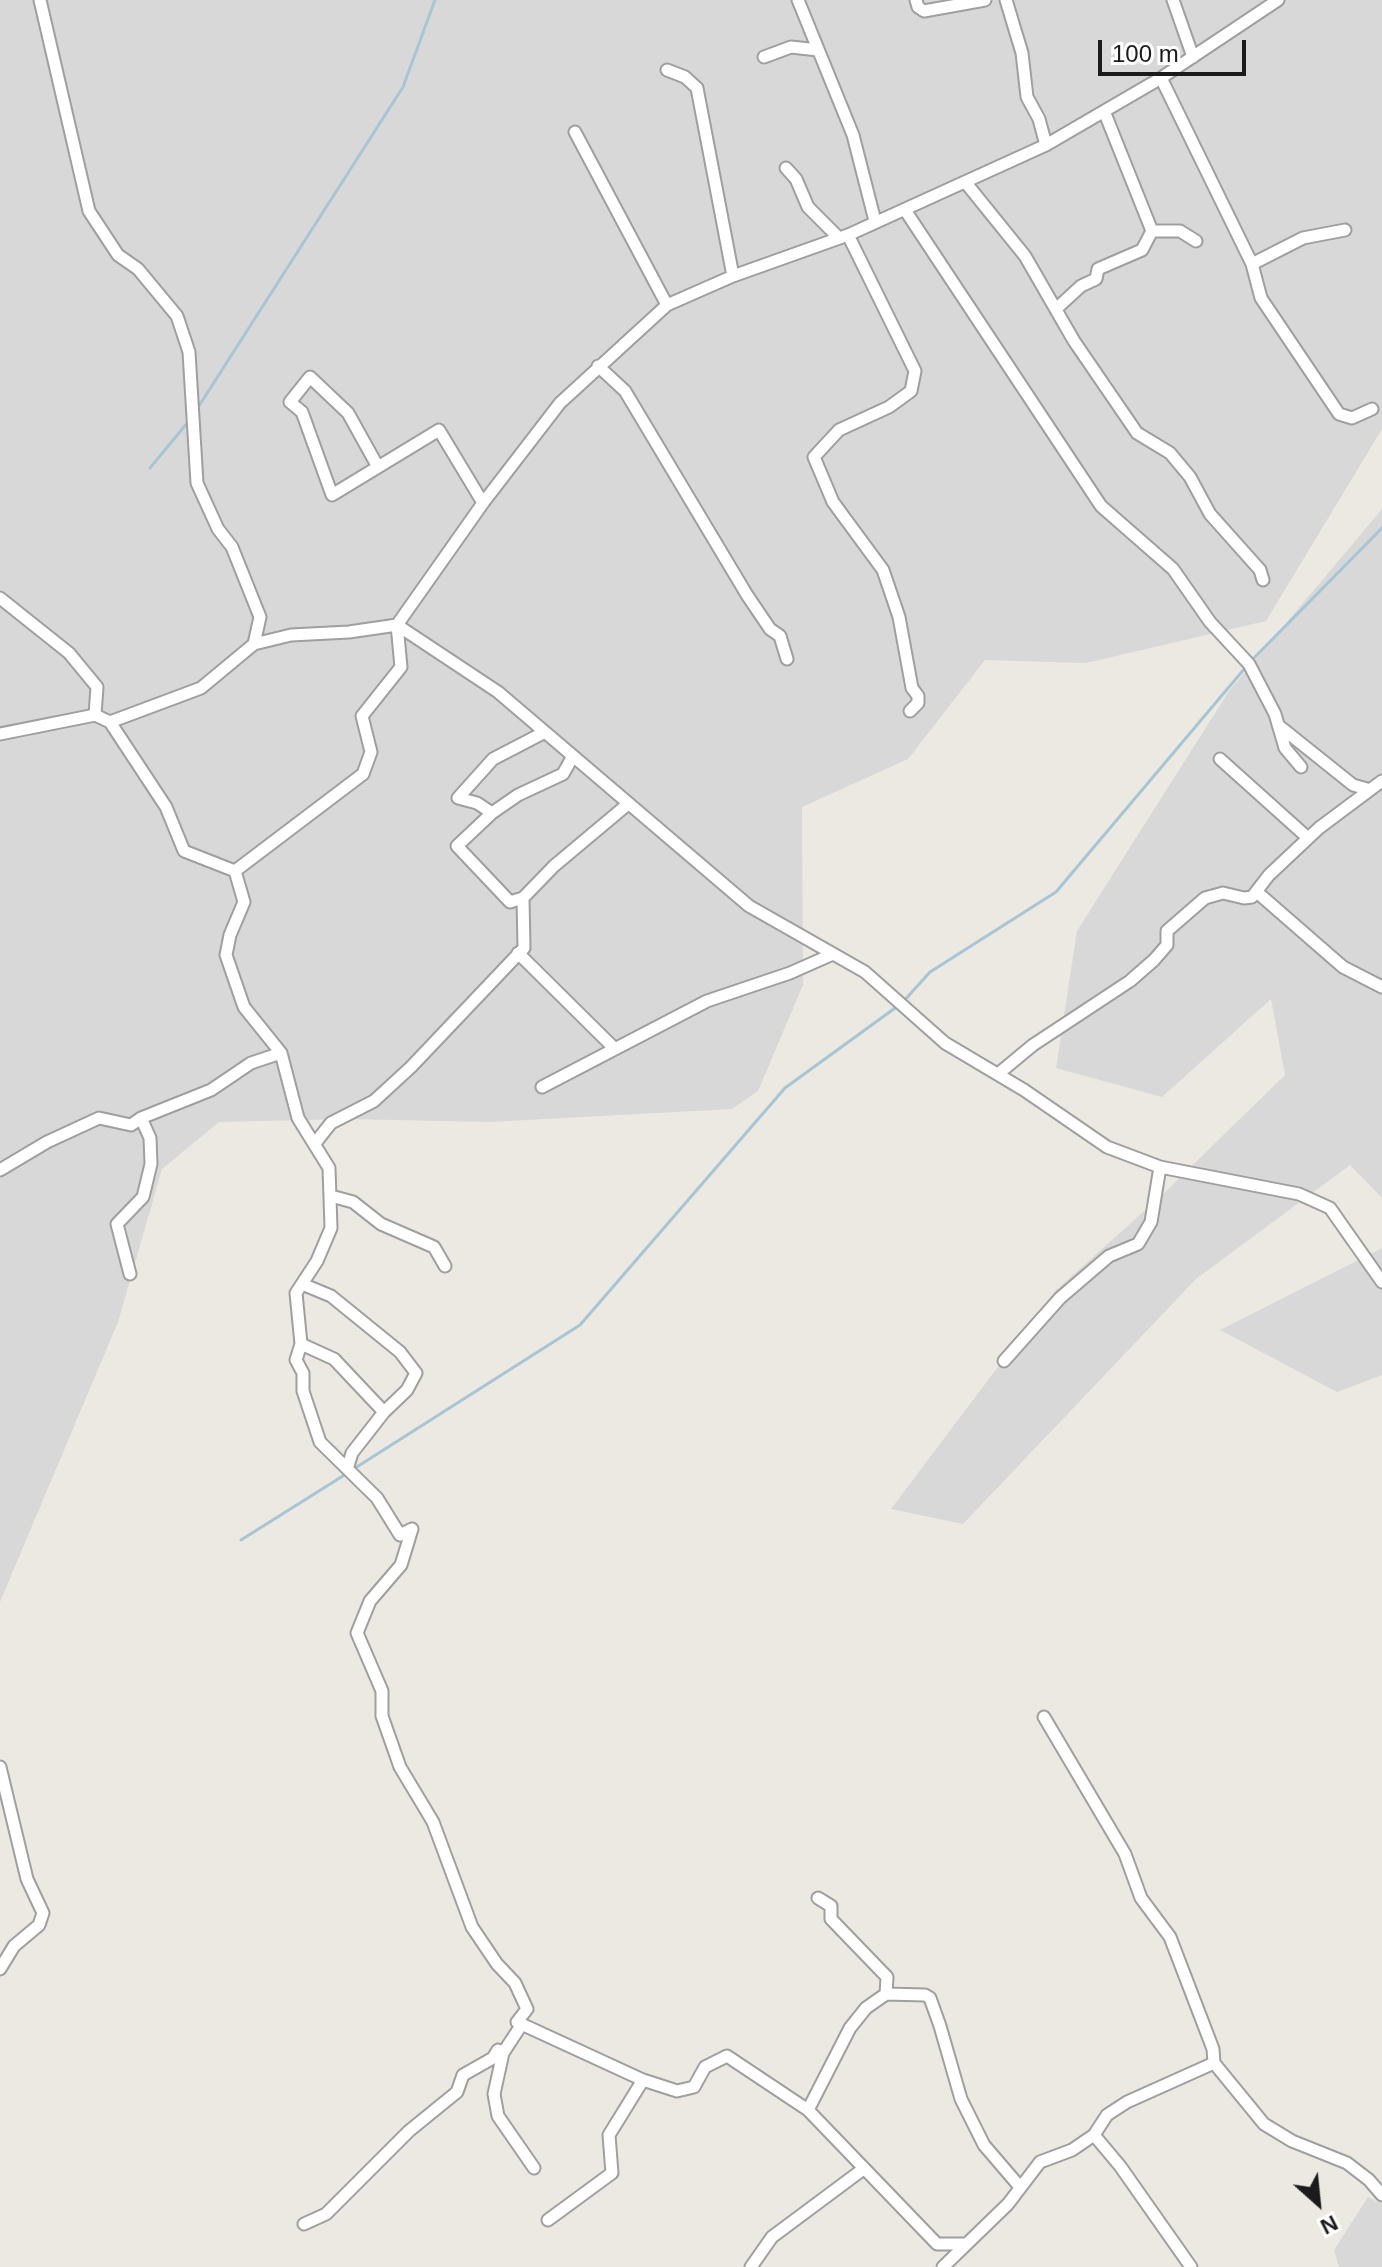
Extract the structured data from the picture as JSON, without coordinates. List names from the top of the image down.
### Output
{
  "scale_bar": "100 m",
  "north": "bottom right"
}
